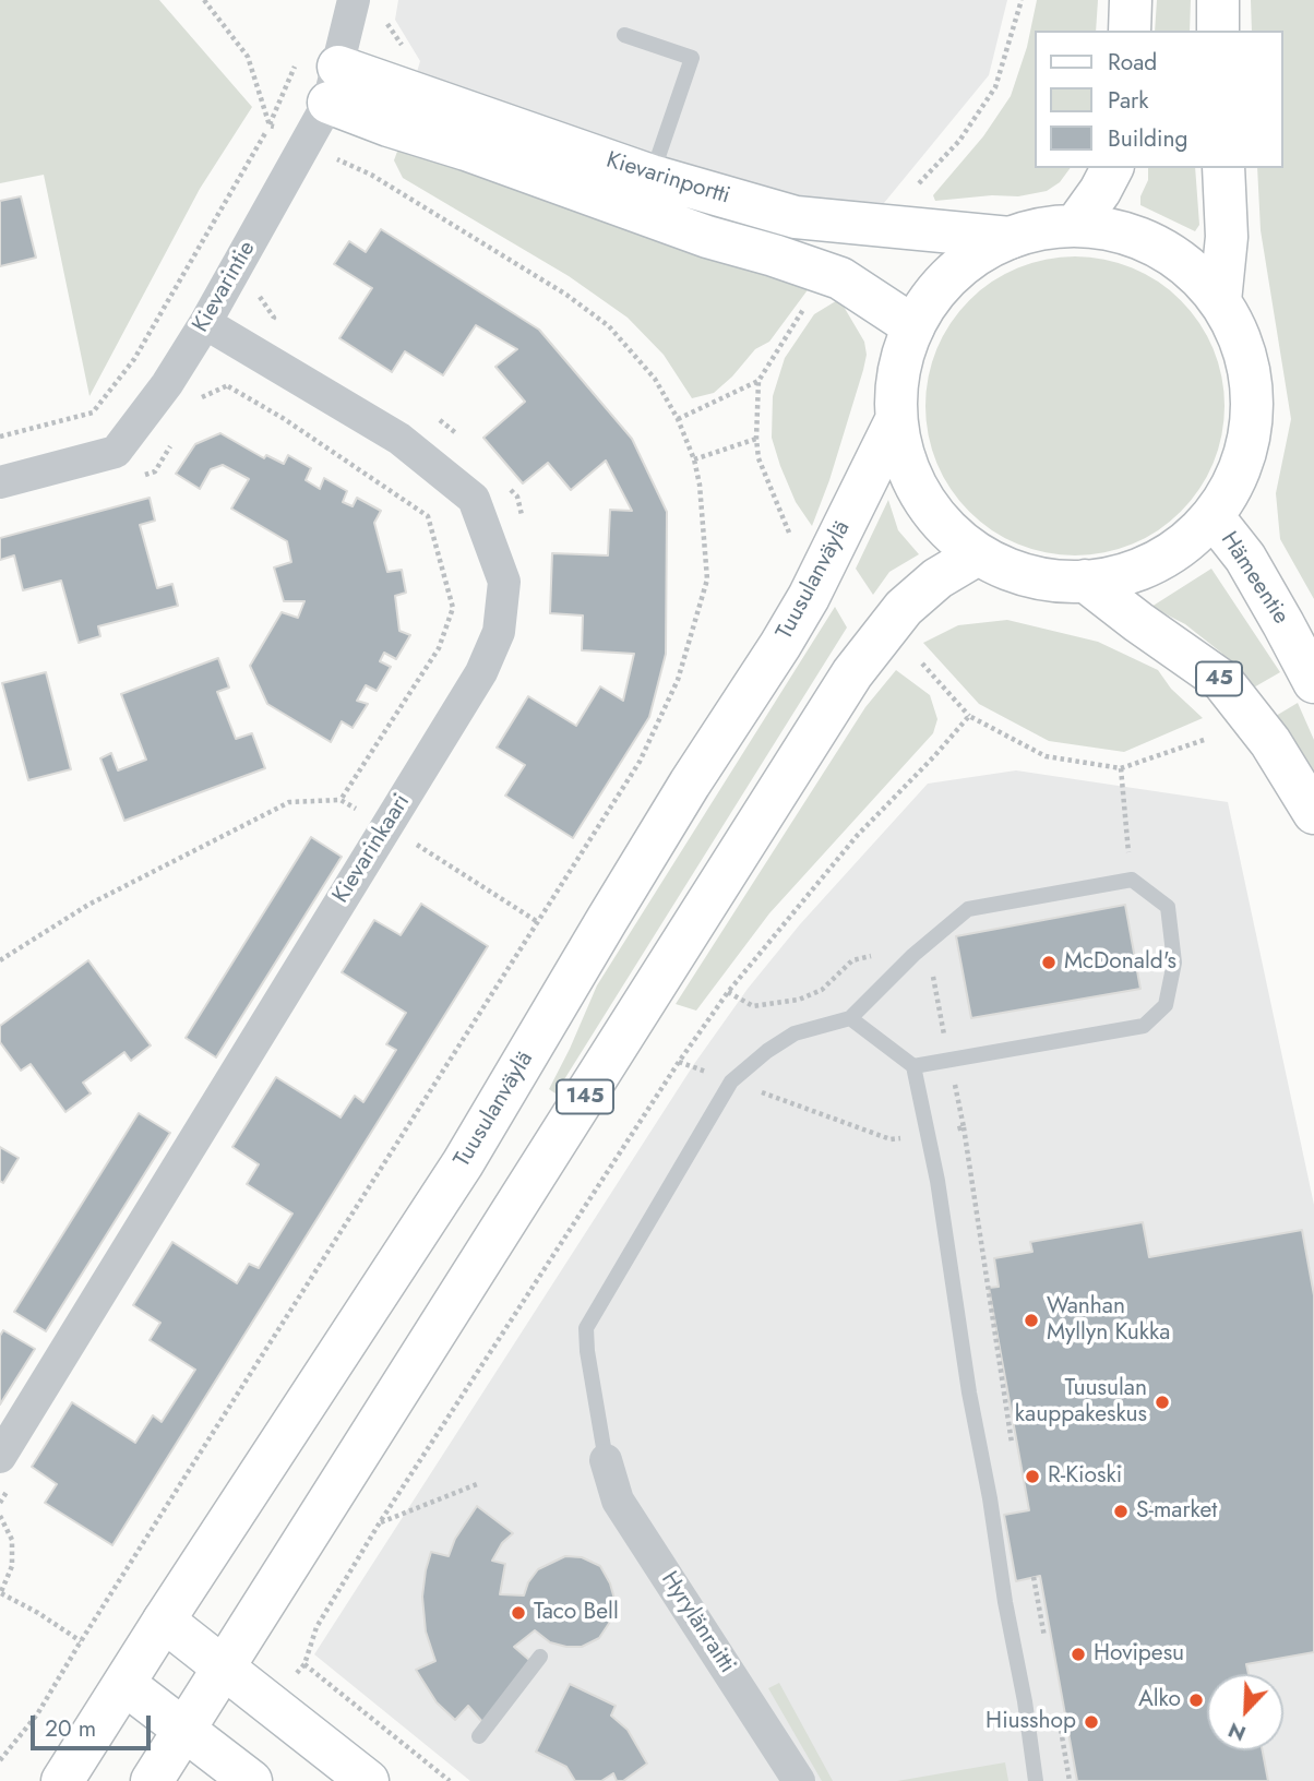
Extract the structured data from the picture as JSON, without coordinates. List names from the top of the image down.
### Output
{
  "streets": {
    "main road": [
      "Kievarinportti",
      "Hämeentie",
      "Tuusulanväylä",
      "45",
      "145"
    ],
    "street": ["Kievarintie", "Kievarinkaari", "Hyrylänraitti"]
  },
  "crossings": [
    ["Kievarinportti", "Kievarintie"],
    ["Kievarintie", "Kievarinkaari"]
  ],
  "places": [
    "McDonald's",
    "Wanhan Myllyn Kukka",
    "Tuusulan kauppakeskus",
    "R-Kioski",
    "S-market",
    "Taco Bell",
    "Hovipesu",
    "Alko",
    "Hiusshop"
  ],
  "legend": ["Road", "Park", "Building"],
  "scale_bar": "20 m",
  "north": "bottom left"
}
